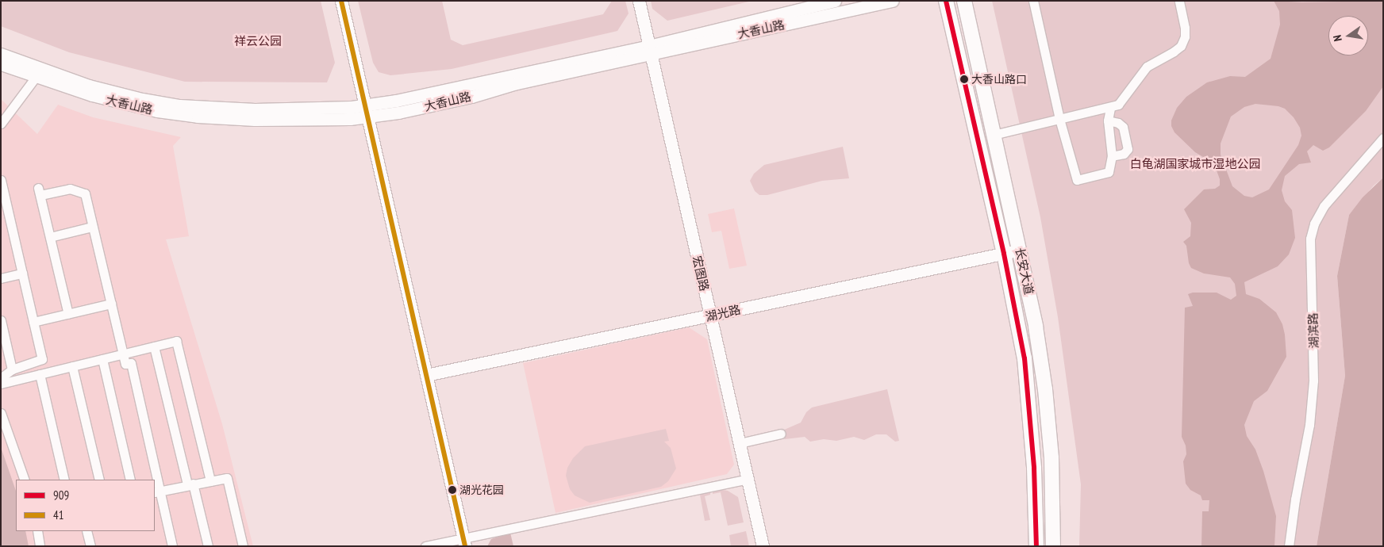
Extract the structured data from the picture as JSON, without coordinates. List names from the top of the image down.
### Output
{
  "streets": {
    "main road": [
      "大香山路",
      "长安大道",
      "宏图路",
      "湖光路"
    ],
    "street": ["湖滨路"]
  },
  "crossings": [
    ["大香山路", "宏图路"],
    ["长安大道", "湖光路"],
    ["宏图路", "湖光路"]
  ],
  "parks": ["祥云公园", "白龟湖国家城市湿地公园"],
  "places": ["大香山路口", "湖光花园"],
  "lines": ["transit line 909", "transit line 41"],
  "legend": ["909", "41"],
  "north": "left"
}
